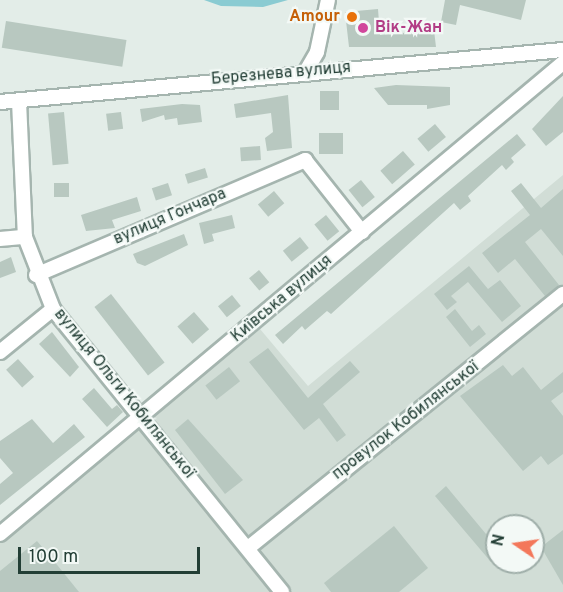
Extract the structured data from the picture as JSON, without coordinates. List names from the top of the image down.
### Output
{
  "streets": {
    "street": [
      "Березнева вулиця",
      "вулиця Гончара",
      "Київська вулиця",
      "вулиця Ольги Кобилянської",
      "провулок Кобилянської"
    ]
  },
  "crossings": [
    ["Березнева вулиця", "вулиця Ольги Кобилянської"],
    ["вулиця Гончара", "Київська вулиця"],
    ["вулиця Гончара", "вулиця Ольги Кобилянської"],
    ["Київська вулиця", "вулиця Ольги Кобилянської"],
    ["вулиця Ольги Кобилянської", "провулок Кобилянської"]
  ],
  "places": ["Amour", "Вік-Жан"],
  "scale_bar": "100 m",
  "north": "left"
}
